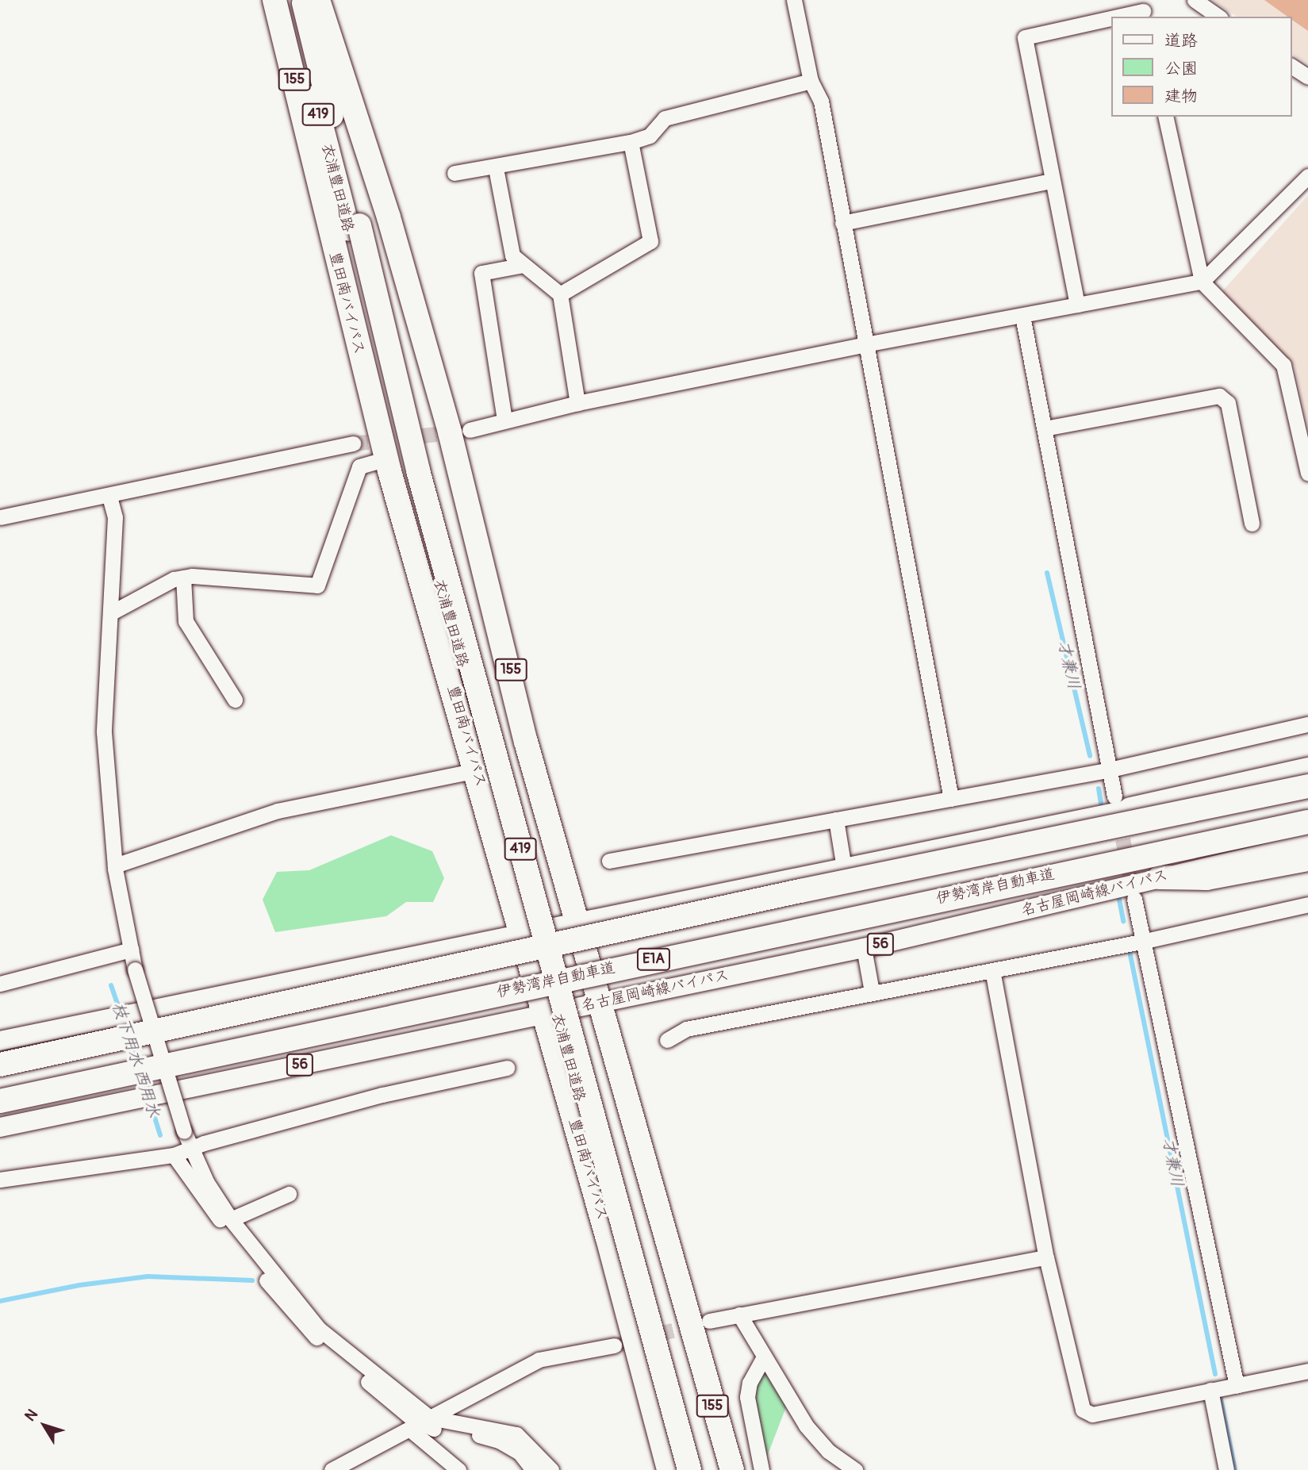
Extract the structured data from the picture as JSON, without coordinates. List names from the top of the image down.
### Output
{
  "streets": {
    "highway": [
      "155",
      "419",
      "衣浦豊田道路",
      "豊田南バイパス",
      "伊勢湾岸自動車道",
      "E1A"
    ],
    "main road": ["名古屋岡崎線バイパス", "56"]
  },
  "crossings": [
    ["155", "名古屋岡崎線バイパス"],
    ["豊田南バイパス", "名古屋岡崎線バイパス"]
  ],
  "water": ["才兼川", "枝下用水 西用水"],
  "legend": ["道路", "公園", "建物"],
  "north": "top left"
}
